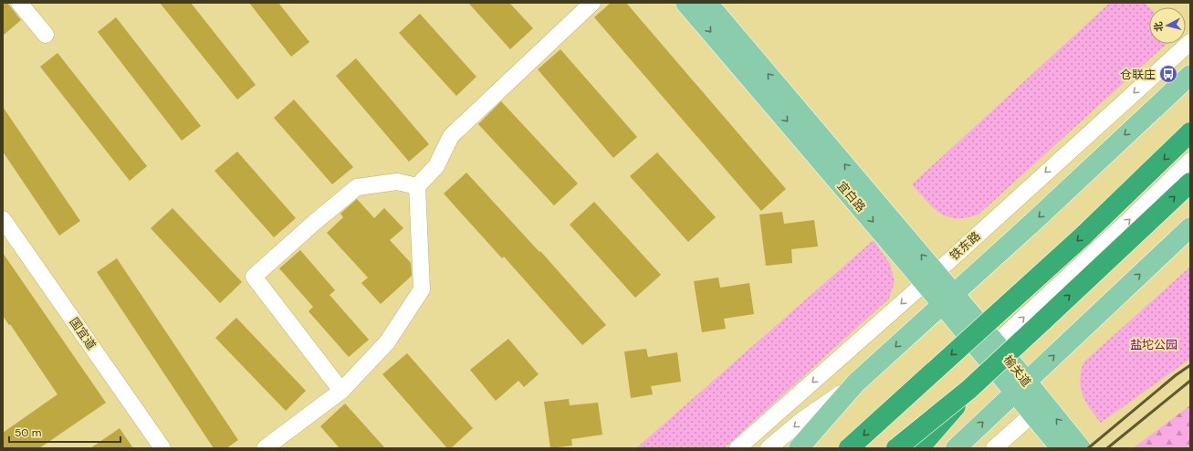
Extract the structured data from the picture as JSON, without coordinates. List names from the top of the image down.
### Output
{
  "streets": {
    "main road": ["宜白路", "榆关道"],
    "street": ["铁东路", "国宜道"]
  },
  "crossings": [
    ["宜白路", "铁东路"],
    ["宜白路", "榆关道"]
  ],
  "parks": ["盐坨公园"],
  "places": {
    "bus stop": ["仓联庄"]
  },
  "scale_bar": "50 m",
  "north": "left"
}
